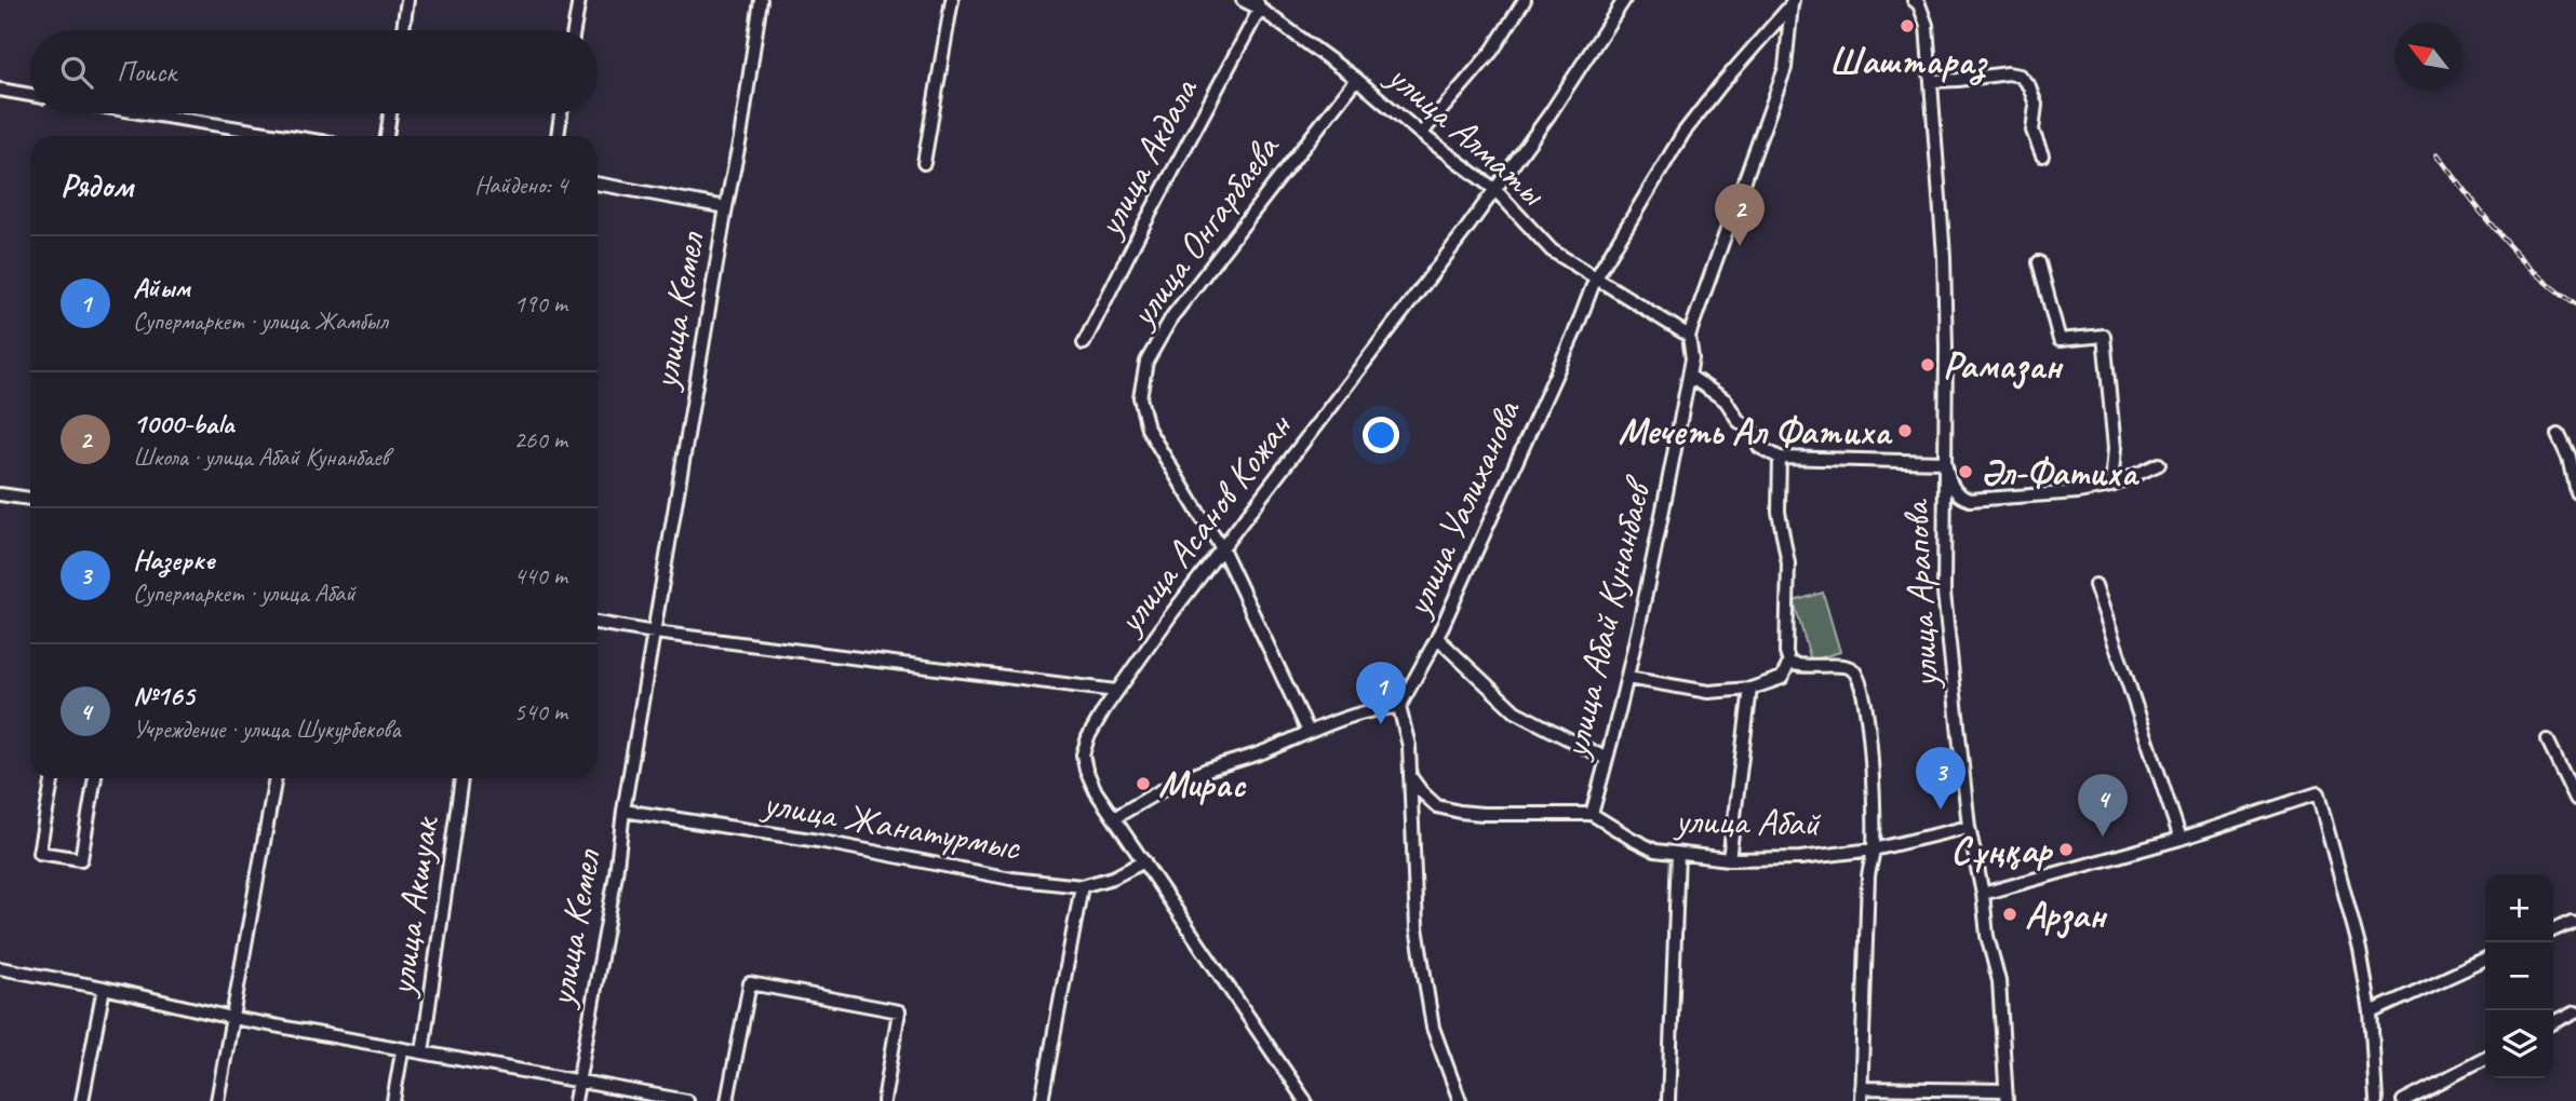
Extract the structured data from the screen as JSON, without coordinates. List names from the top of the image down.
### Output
{
  "streets": {
    "street": [
      "улица Алматы",
      "улица Акдала",
      "улица Онгарбаева",
      "улица Кемел",
      "улица Уалиханова",
      "улица Асанов Кожан",
      "улица Арапова",
      "улица Абай Кунанбаев",
      "улица Абай",
      "улица Жанатурмыс",
      "улица Акшуак"
    ]
  },
  "crossings": [
    ["улица Алматы", "улица Акдала"],
    ["улица Алматы", "улица Онгарбаева"],
    ["улица Алматы", "улица Уалиханова"],
    ["улица Алматы", "улица Асанов Кожан"],
    ["улица Алматы", "улица Абай Кунанбаев"],
    ["улица Онгарбаева", "улица Асанов Кожан"],
    ["улица Кемел", "улица Жанатурмыс"],
    ["улица Уалиханова", "улица Абай Кунанбаев"],
    ["улица Асанов Кожан", "улица Жанатурмыс"],
    ["улица Арапова", "улица Абай"],
    ["улица Абай Кунанбаев", "улица Абай"]
  ],
  "places": [
    "Шаштараз",
    "Рамазан",
    "Мечеть Ал Фатиха",
    "Әл-Фатиха",
    "Мирас",
    "Сұңқар",
    "Арзан"
  ],
  "north": "top left",
  "page": {
    "search": "Поиск",
    "heading": ["Рядом", "Найдено: 4"],
    "pins": [
      "2",
      "1",
      "3",
      "4"
    ],
    "list": [
      {
        "mark": "1",
        "name": "Айым",
        "note": "Супермаркет · улица Жамбыл",
        "value": "190 m"
      },
      {
        "mark": "2",
        "name": "1000-bala",
        "note": "Школа · улица Абай Кунанбаев",
        "value": "260 m"
      },
      {
        "mark": "3",
        "name": "Назерке",
        "note": "Супермаркет · улица Абай",
        "value": "440 m"
      },
      {
        "mark": "4",
        "name": "№165",
        "note": "Учреждение · улица Шукурбекова",
        "value": "540 m"
      }
    ],
    "map_buttons": ["+", "−"]
  }
}
